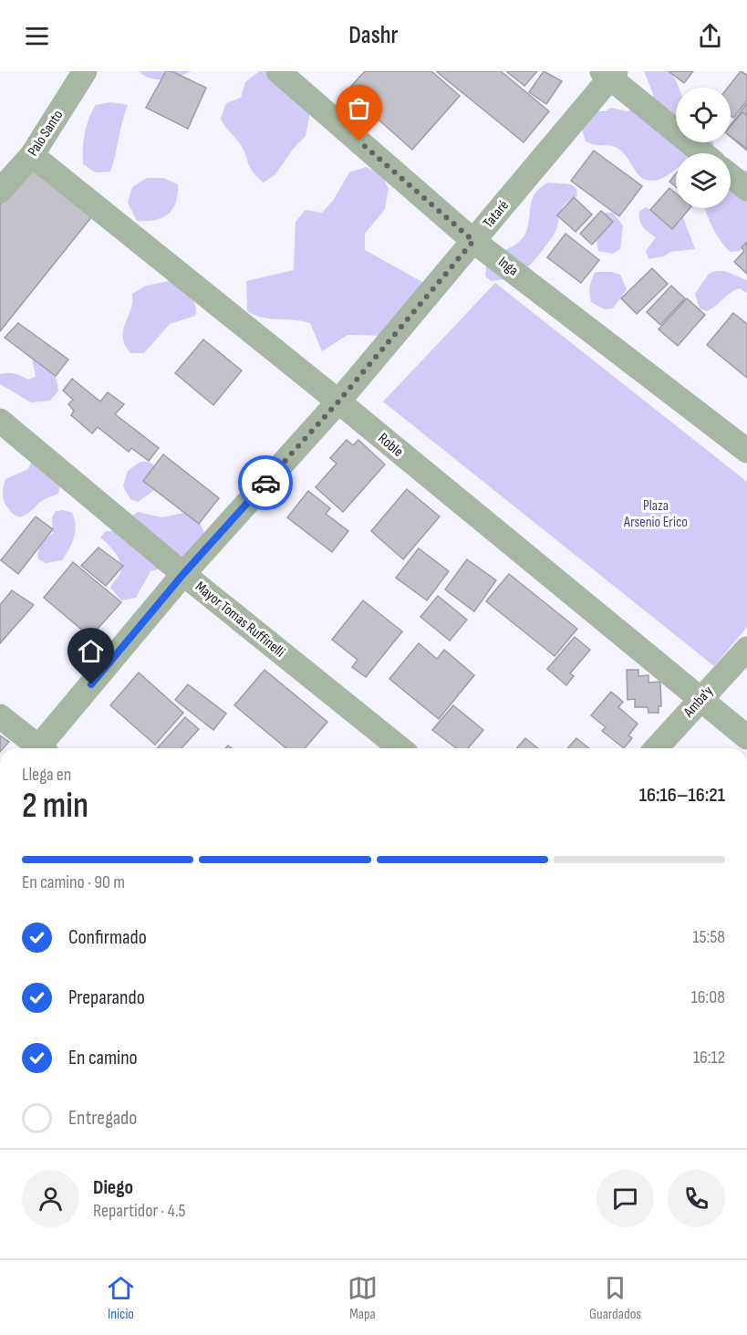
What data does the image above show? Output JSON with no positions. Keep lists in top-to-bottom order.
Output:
{
  "streets": {
    "street": [
      "Palo Santo",
      "Tataré",
      "Inga",
      "Roble",
      "Mayor Tomas Ruffinelli",
      "Amba'y"
    ]
  },
  "crossings": [
    ["Palo Santo", "Roble"],
    ["Tataré", "Inga"],
    ["Tataré", "Roble"],
    ["Tataré", "Mayor Tomas Ruffinelli"],
    ["Roble", "Amba'y"]
  ],
  "parks": ["Plaza Arsenio Erico"],
  "page": {
    "header": "Dashr",
    "heading": ["2 min", "Llega en", "16:16–16:21"],
    "panel": ["Diego", "Repartidor · 4.5"],
    "bar": "En camino · 90 m",
    "list": [
      ["Confirmado", "15:58"],
      ["Preparando", "16:08"],
      ["En camino", "16:12"],
      "Entregado"
    ],
    "tabs": ["Inicio", "Mapa", "Guardados"]
  }
}
